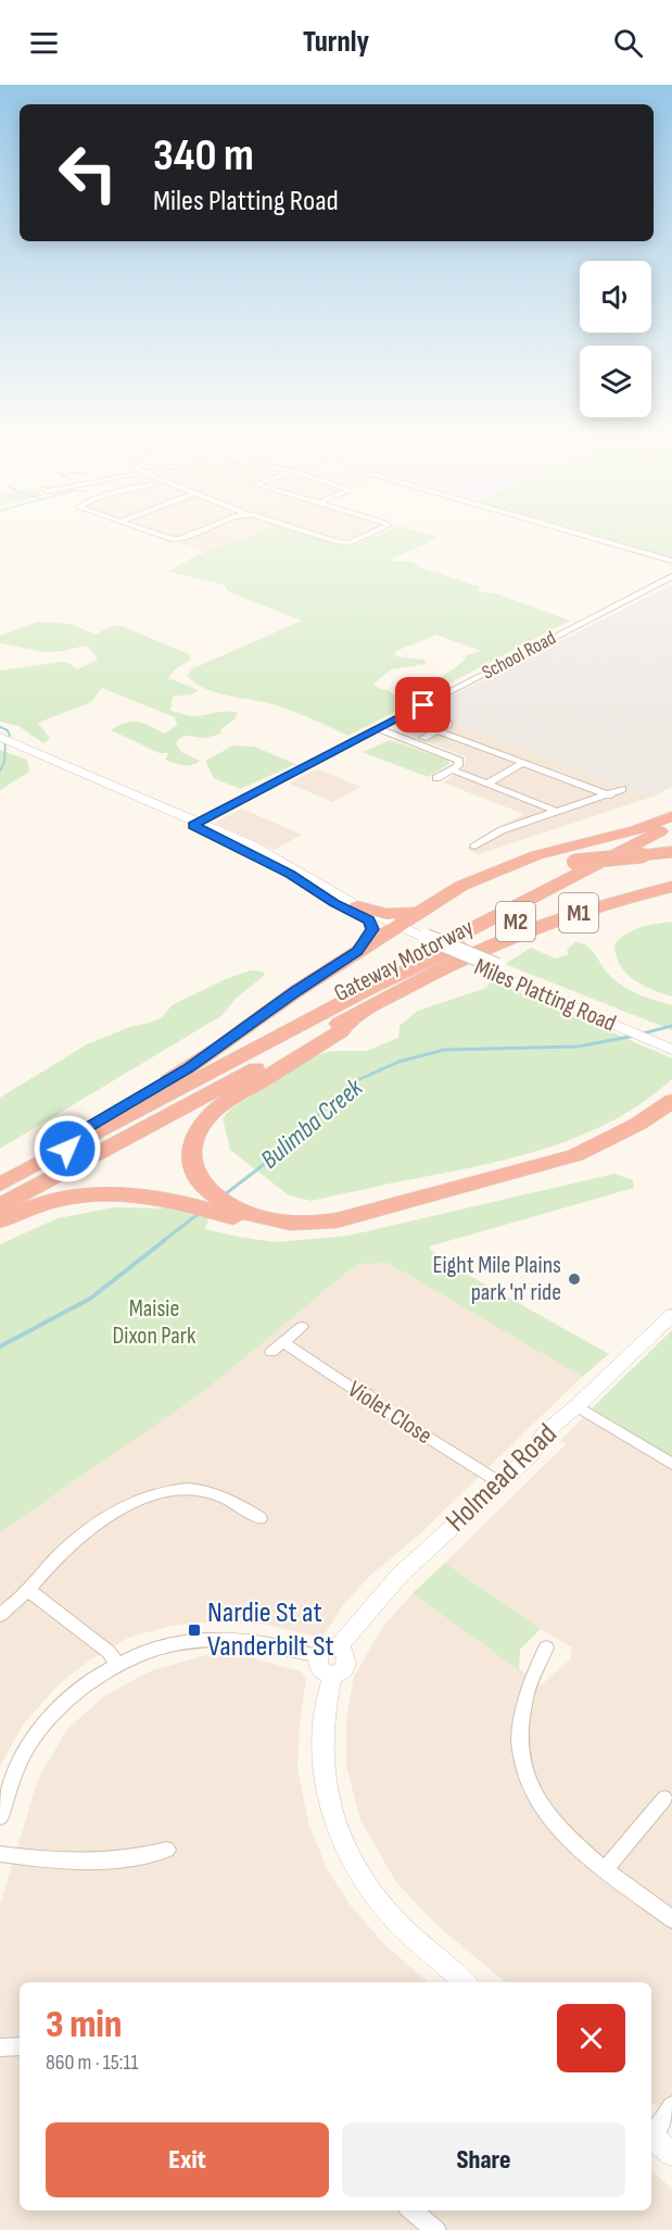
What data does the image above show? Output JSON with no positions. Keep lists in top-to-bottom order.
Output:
{
  "streets": {
    "highway": ["M1", "M2", "Gateway Motorway"],
    "main road": ["Miles Platting Road"],
    "street": ["School Road", "Violet Close", "Holmead Road"]
  },
  "crossings": [
    ["School Road", "Miles Platting Road"],
    ["M1", "Gateway Motorway"],
    ["Violet Close", "Holmead Road"]
  ],
  "water": ["Bulimba Creek"],
  "parks": ["Maisie Dixon Park"],
  "places": {
    "other": ["Eight Mile Plains park 'n' ride"],
    "transit": ["Nardie St at Vanderbilt St"]
  },
  "page": {
    "header": "Turnly",
    "turn": ["340 m", "Miles Platting Road"],
    "heading": ["3 min", "860 m · 15:11"],
    "buttons": ["Exit", "Share"]
  }
}
